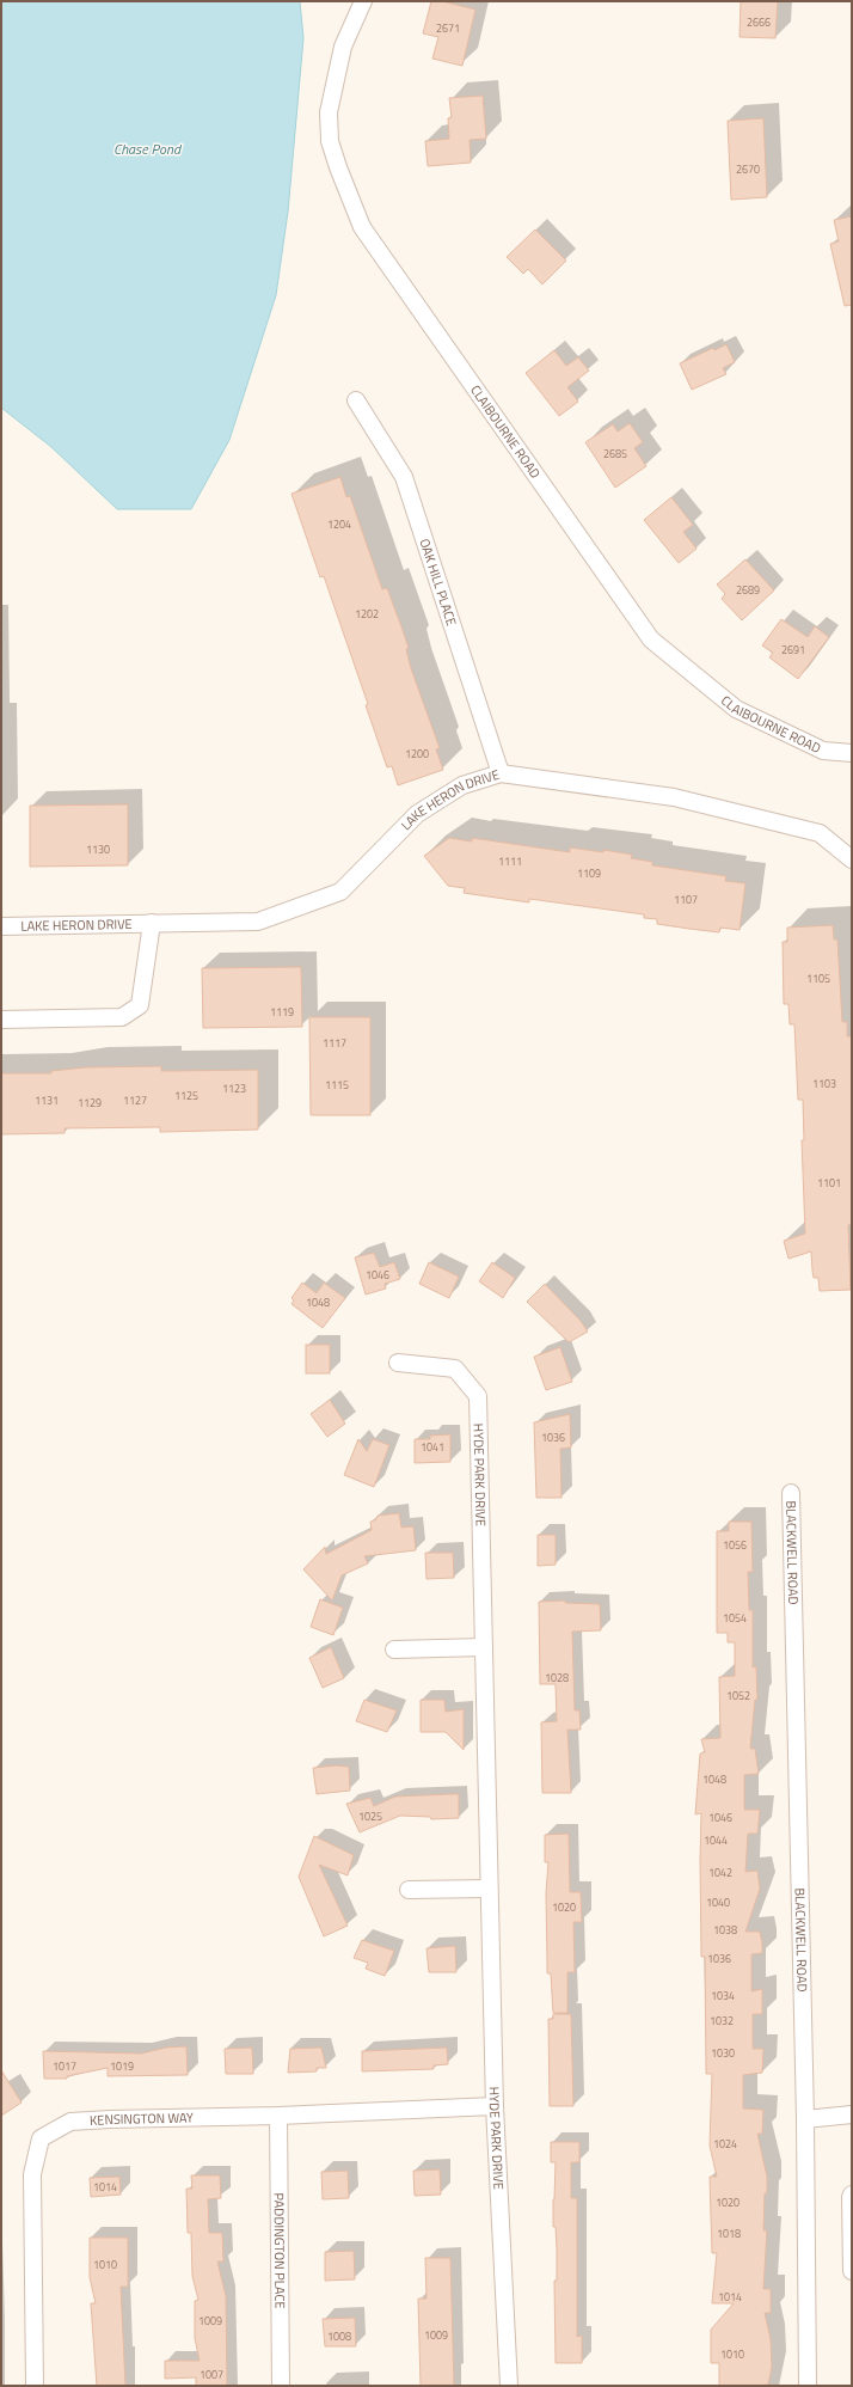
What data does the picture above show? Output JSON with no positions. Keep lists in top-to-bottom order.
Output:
{
  "streets": {
    "street": [
      "CLAIBOURNE ROAD",
      "OAK HILL PLACE",
      "LAKE HERON DRIVE",
      "HYDE PARK DRIVE",
      "BLACKWELL ROAD",
      "KENSINGTON WAY",
      "PADDINGTON PLACE"
    ]
  },
  "crossings": [
    ["OAK HILL PLACE", "LAKE HERON DRIVE"],
    ["HYDE PARK DRIVE", "KENSINGTON WAY"],
    ["KENSINGTON WAY", "PADDINGTON PLACE"]
  ],
  "water": ["Chase Pond"],
  "house_numbers": [
    "2666",
    "2671",
    "2670",
    "2685",
    "1204",
    "2689",
    "1202",
    "2691",
    "1200",
    "1130",
    "1111",
    "1109",
    "1107",
    "1105",
    "1119",
    "1117",
    "1103",
    "1115",
    "1123",
    "1125",
    "1131",
    "1127",
    "1129",
    "1101",
    "1046",
    "1048",
    "1036",
    "1041",
    "1056",
    "1054",
    "1028",
    "1052",
    "1048",
    "1025",
    "1046",
    "1044",
    "1042",
    "1040",
    "1020",
    "1038",
    "1036",
    "1034",
    "1032",
    "1030",
    "1017",
    "1019",
    "1024",
    "1014",
    "1020",
    "1018",
    "1010",
    "1014",
    "1009",
    "1009",
    "1008",
    "1010",
    "1007"
  ]
}
